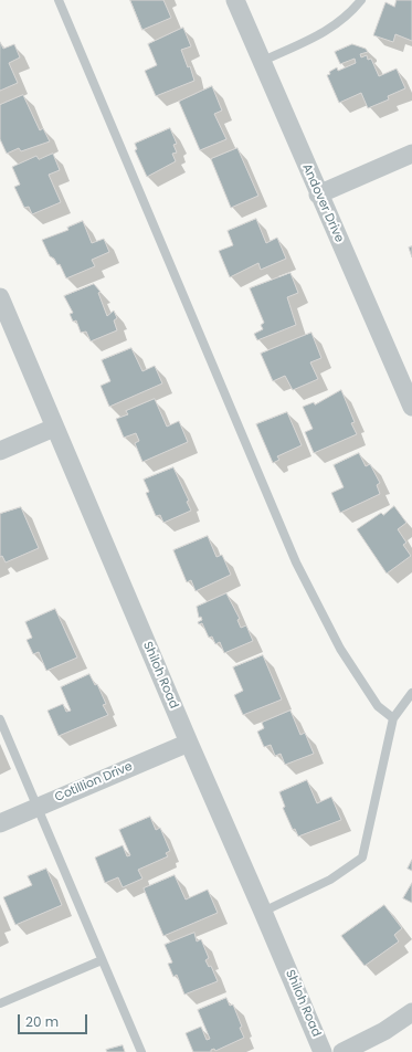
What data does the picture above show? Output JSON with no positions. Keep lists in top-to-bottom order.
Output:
{
  "streets": {
    "street": ["Andover Drive", "Shiloh Road", "Cotillion Drive"]
  },
  "crossings": [
    ["Shiloh Road", "Cotillion Drive"]
  ],
  "scale_bar": "20 m"
}
